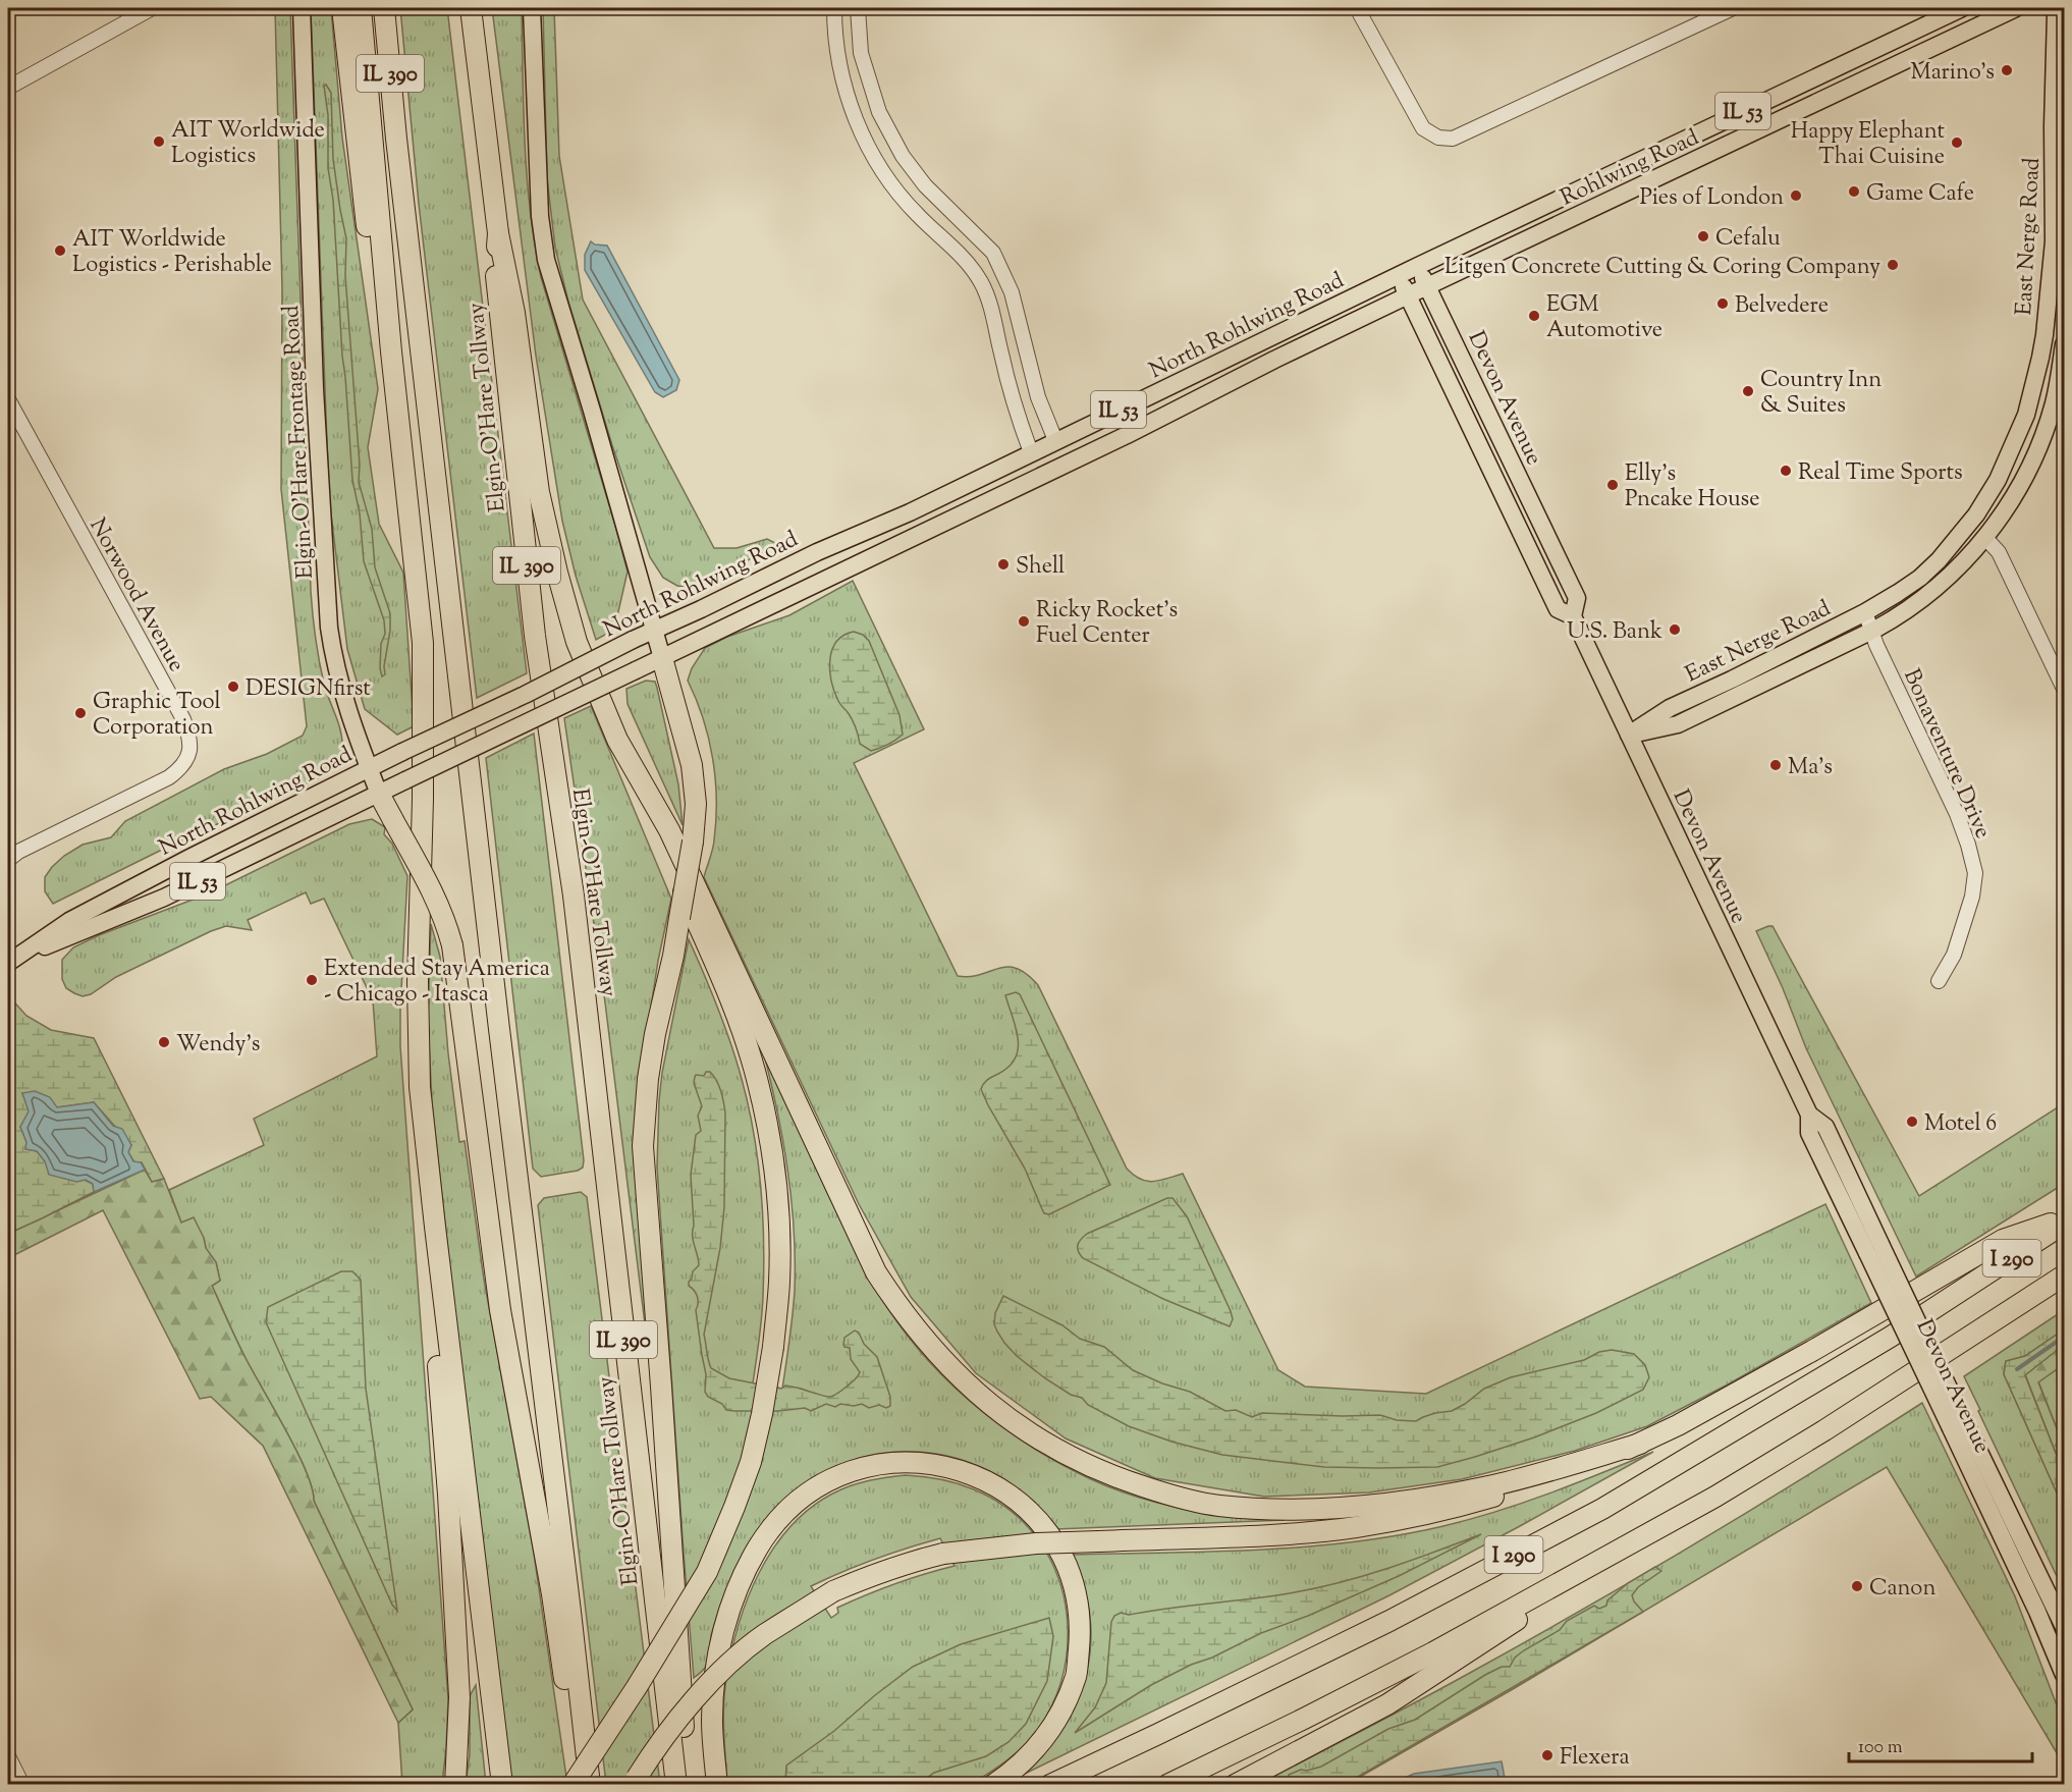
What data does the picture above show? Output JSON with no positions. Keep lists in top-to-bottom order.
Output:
{
  "streets": {
    "highway": ["IL 390", "Elgin-O'Hare Tollway", "I 290"],
    "main road": [
      "IL 53",
      "Rohlwing Road",
      "East Nerge Road",
      "North Rohlwing Road",
      "Devon Avenue",
      "Elgin-O'Hare Frontage Road"
    ],
    "street": ["Norwood Avenue", "Bonaventure Drive"]
  },
  "crossings": [
    ["Rohlwing Road", "North Rohlwing Road"],
    ["Rohlwing Road", "Devon Avenue"],
    ["East Nerge Road", "Devon Avenue"],
    ["East Nerge Road", "Bonaventure Drive"],
    ["North Rohlwing Road", "Devon Avenue"],
    ["North Rohlwing Road", "Elgin-O'Hare Frontage Road"]
  ],
  "places": [
    "Marino's",
    "AIT Worldwide Logistics",
    "Happy Elephant Thai Cuisine",
    "Game Cafe",
    "Pies of London",
    "Cefalu",
    "AIT Worldwide Logistics - Perishable",
    "Litgen Concrete Cutting & Coring Company",
    "Belvedere",
    "EGM Automotive",
    "Country Inn & Suites",
    "Real Time Sports",
    "Elly's Pncake House",
    "Shell",
    "Ricky Rocket's Fuel Center",
    "U.S. Bank",
    "DESIGNfirst",
    "Graphic Tool Corporation",
    "Ma's",
    "Extended Stay America - Chicago - Itasca",
    "Wendy's",
    "Motel 6",
    "Canon",
    "Flexera"
  ],
  "scale_bar": "100 m"
}
